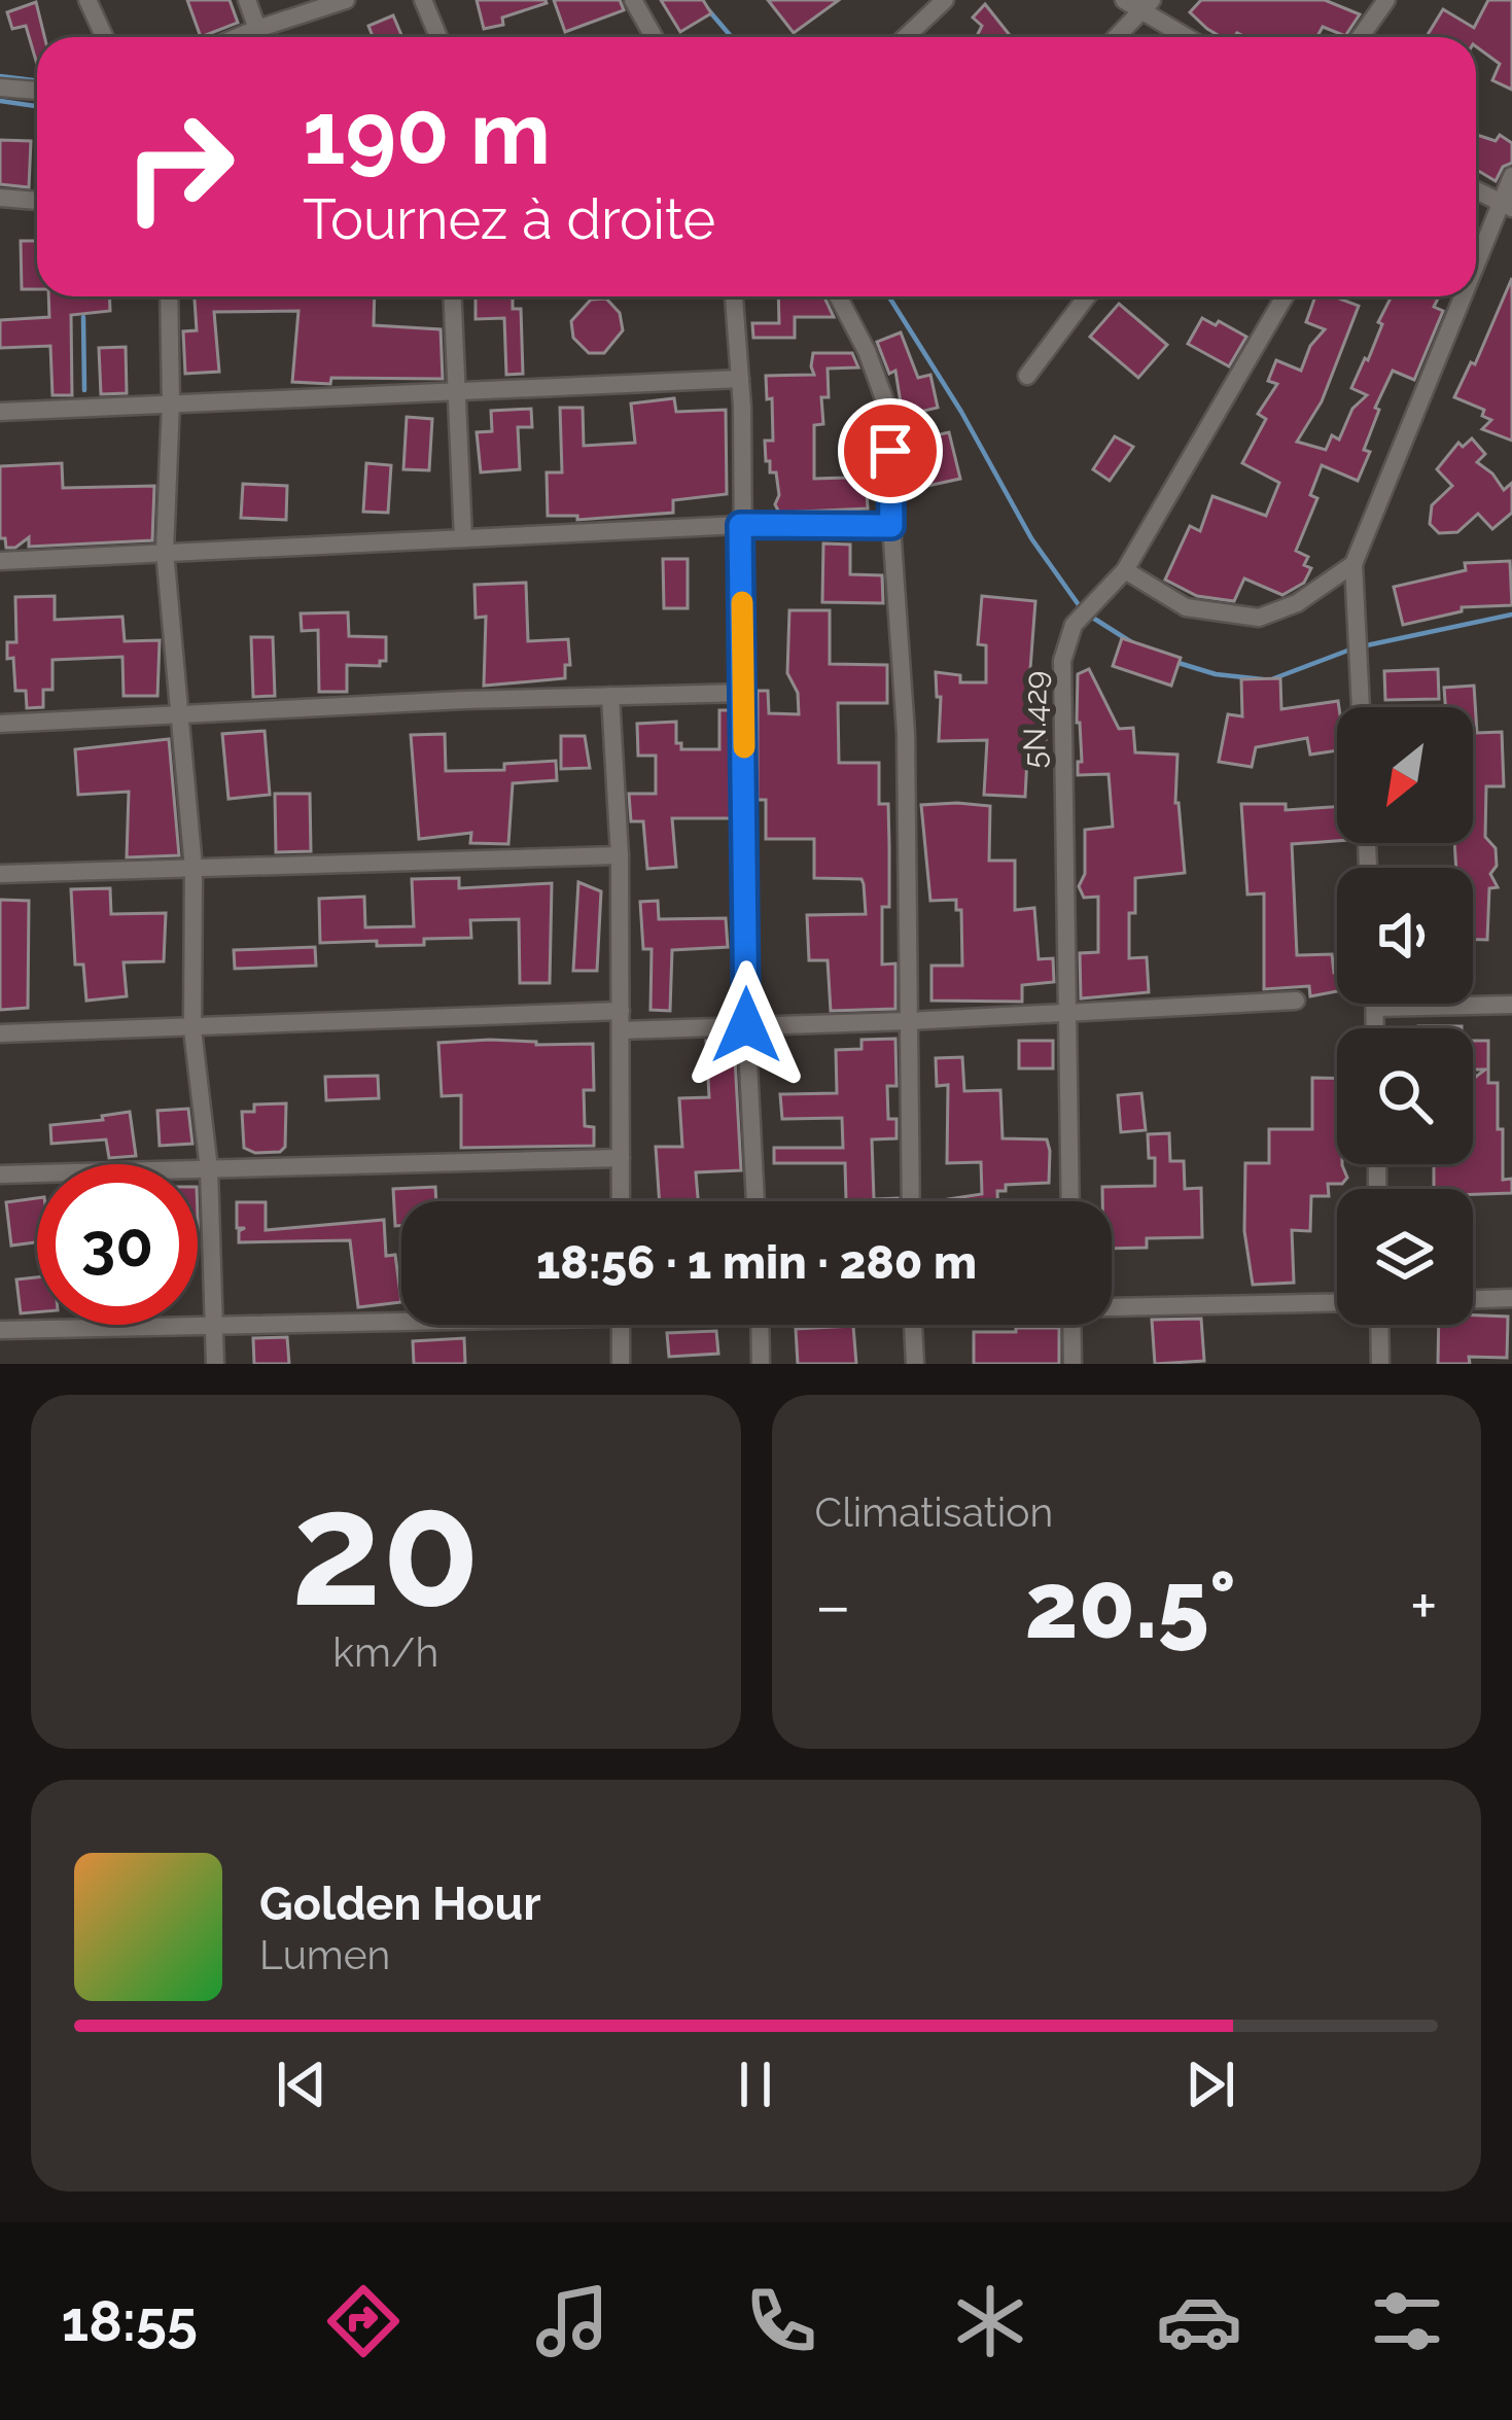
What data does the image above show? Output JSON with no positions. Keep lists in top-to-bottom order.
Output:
{
  "streets": {
    "street": ["5N.429"]
  },
  "north": "bottom left",
  "page": {
    "turn": ["190 m", "Tournez à droite"],
    "limit": "30",
    "trip": "18:56 · 1 min · 280 m",
    "tile": [
      ["20", "km/h"],
      "Climatisation"
    ],
    "heat": ["−", "20.5°", "+"],
    "song": ["Golden Hour", "Lumen"],
    "tabs": "18:55"
  }
}
